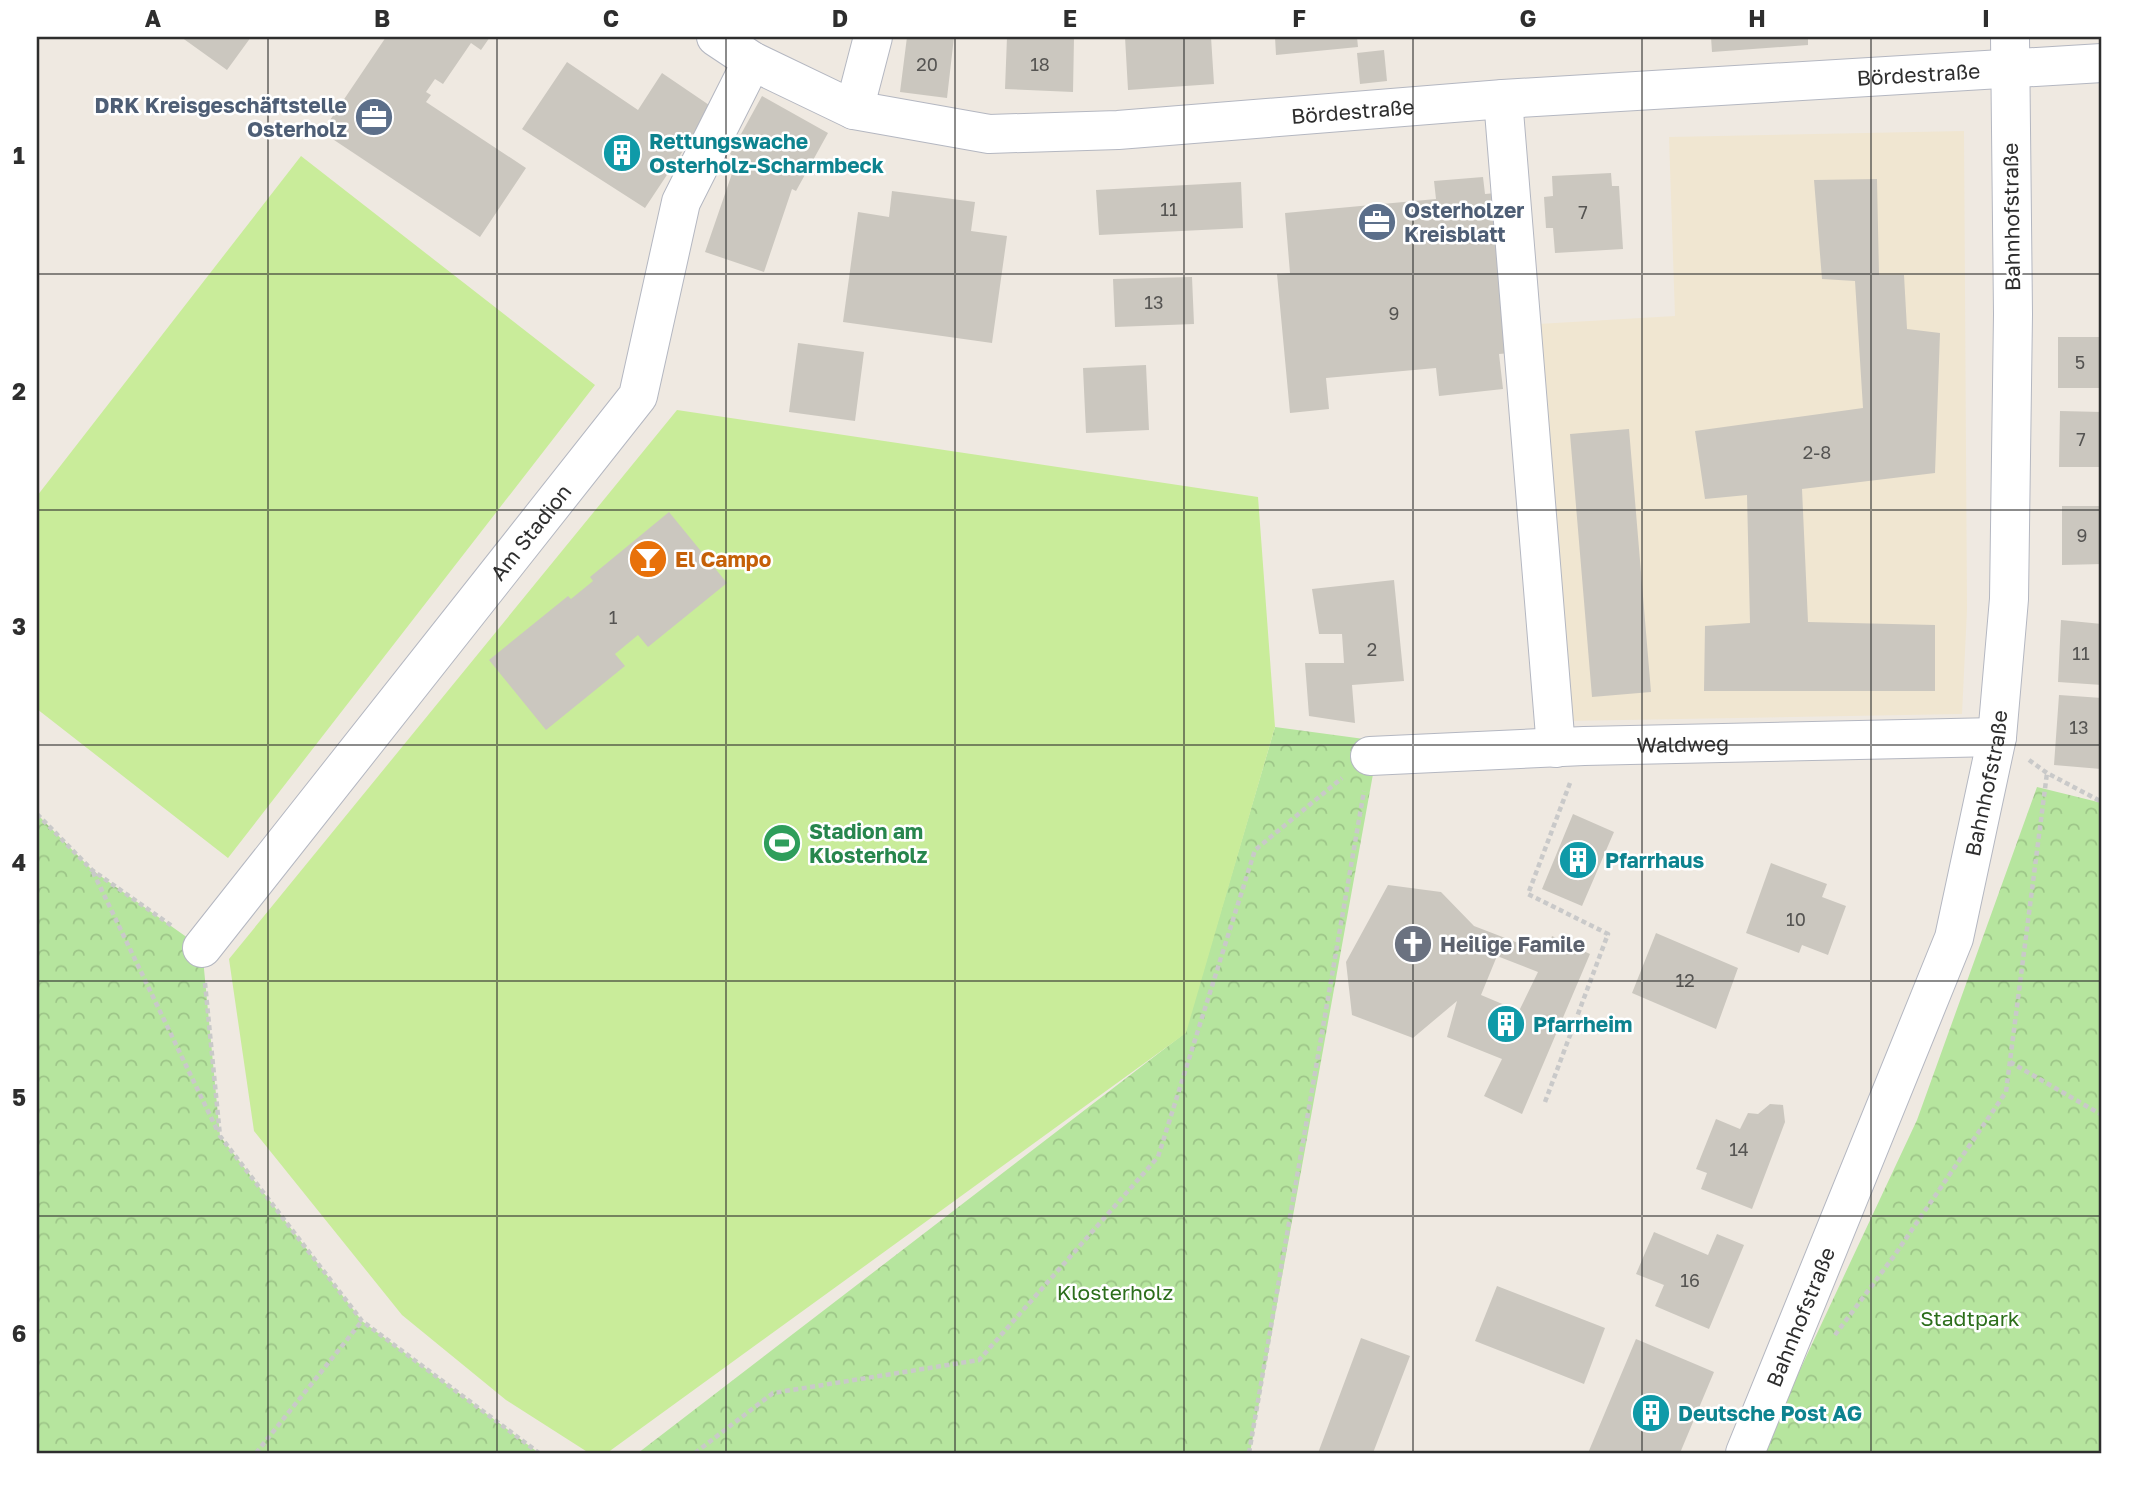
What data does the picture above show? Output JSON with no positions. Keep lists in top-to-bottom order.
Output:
{
  "streets": {
    "street": [
      "Bördestraße",
      "Bahnhofstraße",
      "Am Stadion",
      "Waldweg"
    ]
  },
  "crossings": [
    ["Bördestraße", "Bahnhofstraße"],
    ["Bördestraße", "Am Stadion"],
    ["Bahnhofstraße", "Waldweg"]
  ],
  "parks": ["Klosterholz", "Stadtpark"],
  "places": {
    "office": ["DRK Kreisgeschäftstelle Osterholz", "Osterholzer Kreisblatt"],
    "building": [
      "Rettungswache Osterholz-Scharmbeck",
      "Pfarrhaus",
      "Pfarrheim",
      "Deutsche Post AG"
    ],
    "bar": ["El Campo"],
    "sports": ["Stadion am Klosterholz"],
    "church": ["Heilige Famile"]
  },
  "house_numbers": [
    "20",
    "18",
    "11",
    "7",
    "13",
    "9",
    "5",
    "7",
    "2-8",
    "9",
    "1",
    "2",
    "11",
    "13",
    "10",
    "12",
    "14",
    "16"
  ],
  "grid": {
    "columns": [
      "A",
      "B",
      "C",
      "D",
      "E",
      "F",
      "G",
      "H",
      "I"
    ],
    "rows": [
      "1",
      "2",
      "3",
      "4",
      "5",
      "6"
    ]
  }
}
